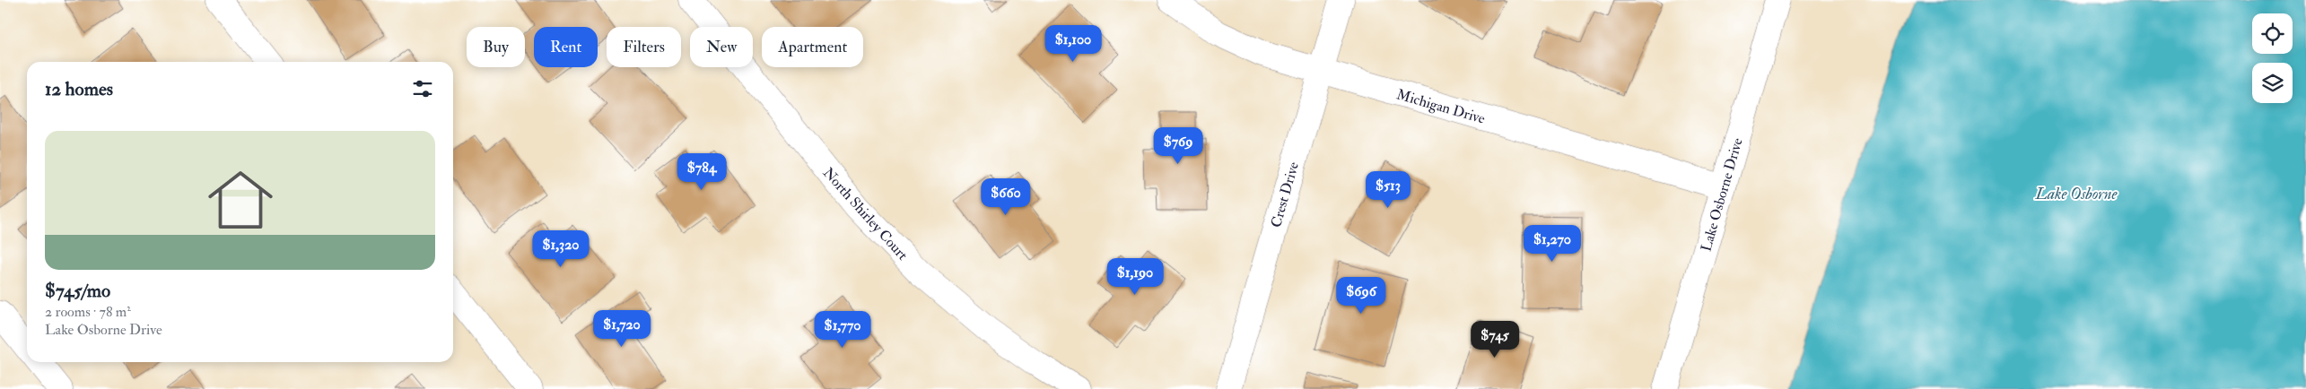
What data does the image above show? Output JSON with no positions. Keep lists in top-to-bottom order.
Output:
{
  "streets": {
    "street": [
      "Michigan Drive",
      "Crest Drive",
      "Lake Osborne Drive",
      "North Shirley Court"
    ]
  },
  "crossings": [
    ["Michigan Drive", "Crest Drive"],
    ["Michigan Drive", "Lake Osborne Drive"]
  ],
  "water": ["Lake Osborne"],
  "page": {
    "price": [
      "$1,100",
      "$769",
      "$784",
      "$513",
      "$660",
      "$1,270",
      "$1,320",
      "$1,190",
      "$696",
      "$1,720",
      "$1,770",
      "$745"
    ],
    "chip": [
      "Buy",
      "Rent",
      "Filters",
      "New",
      "Apartment"
    ],
    "heading": "12 homes",
    "list": [
      {
        "name": "$745/mo",
        "note": "2 rooms · 78 m² · Lake Osborne Drive"
      }
    ]
  }
}
